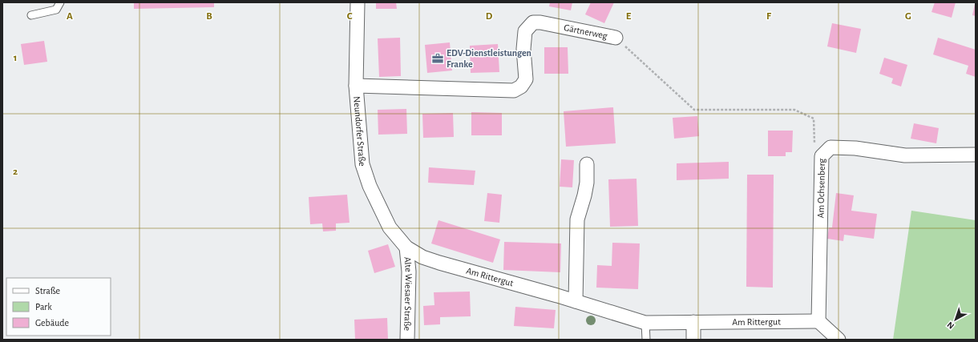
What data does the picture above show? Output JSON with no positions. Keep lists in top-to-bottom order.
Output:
{
  "streets": {
    "street": [
      "Gärtnerweg",
      "Neundorfer Straße",
      "Am Ochsenberg",
      "Am Rittergut",
      "Alte Wiesaer Straße"
    ]
  },
  "crossings": [
    ["Gärtnerweg", "Neundorfer Straße"],
    ["Gärtnerweg", "Am Ochsenberg"],
    ["Neundorfer Straße", "Am Rittergut"],
    ["Neundorfer Straße", "Alte Wiesaer Straße"],
    ["Am Ochsenberg", "Am Rittergut"],
    ["Am Rittergut", "Alte Wiesaer Straße"]
  ],
  "places": {
    "office": ["EDV-Dienstleistungen Franke"]
  },
  "legend": ["Straße", "Park", "Gebäude"],
  "north": "bottom left",
  "grid": {
    "columns": [
      "A",
      "B",
      "C",
      "D",
      "E",
      "F",
      "G"
    ],
    "rows": ["1", "2"]
  }
}
